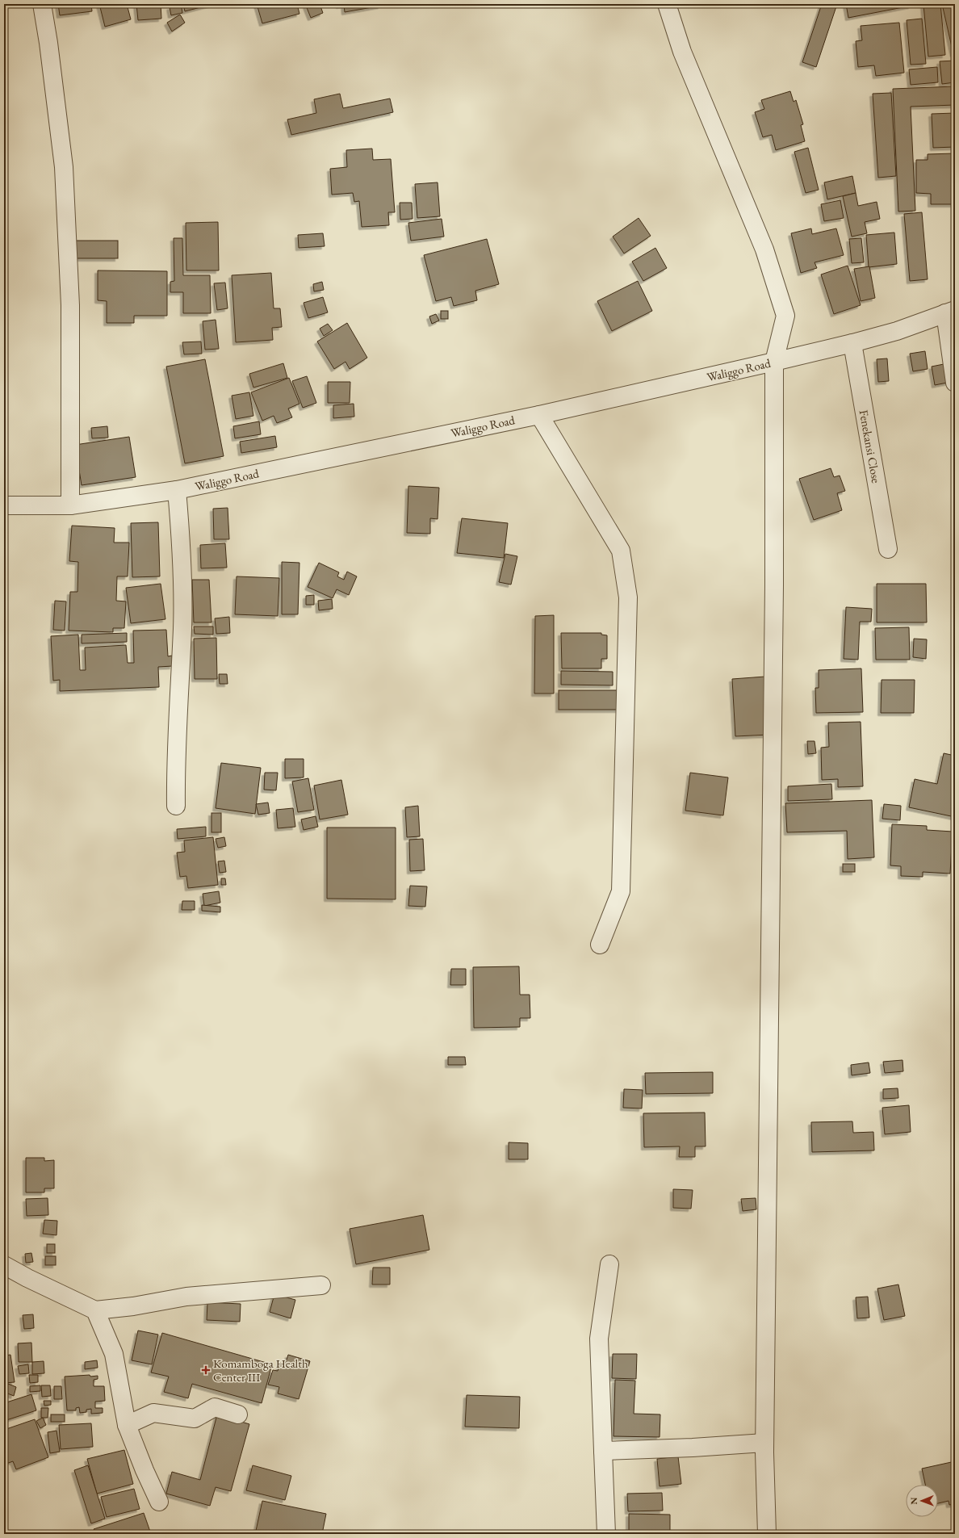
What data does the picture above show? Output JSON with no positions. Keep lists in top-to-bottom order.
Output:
{
  "streets": {
    "street": ["Waliggo Road", "Fenekansi Close"]
  },
  "crossings": [
    ["Waliggo Road", "Fenekansi Close"]
  ],
  "places": {
    "health": ["Komamboga Health Center III"]
  },
  "north": "left"
}
